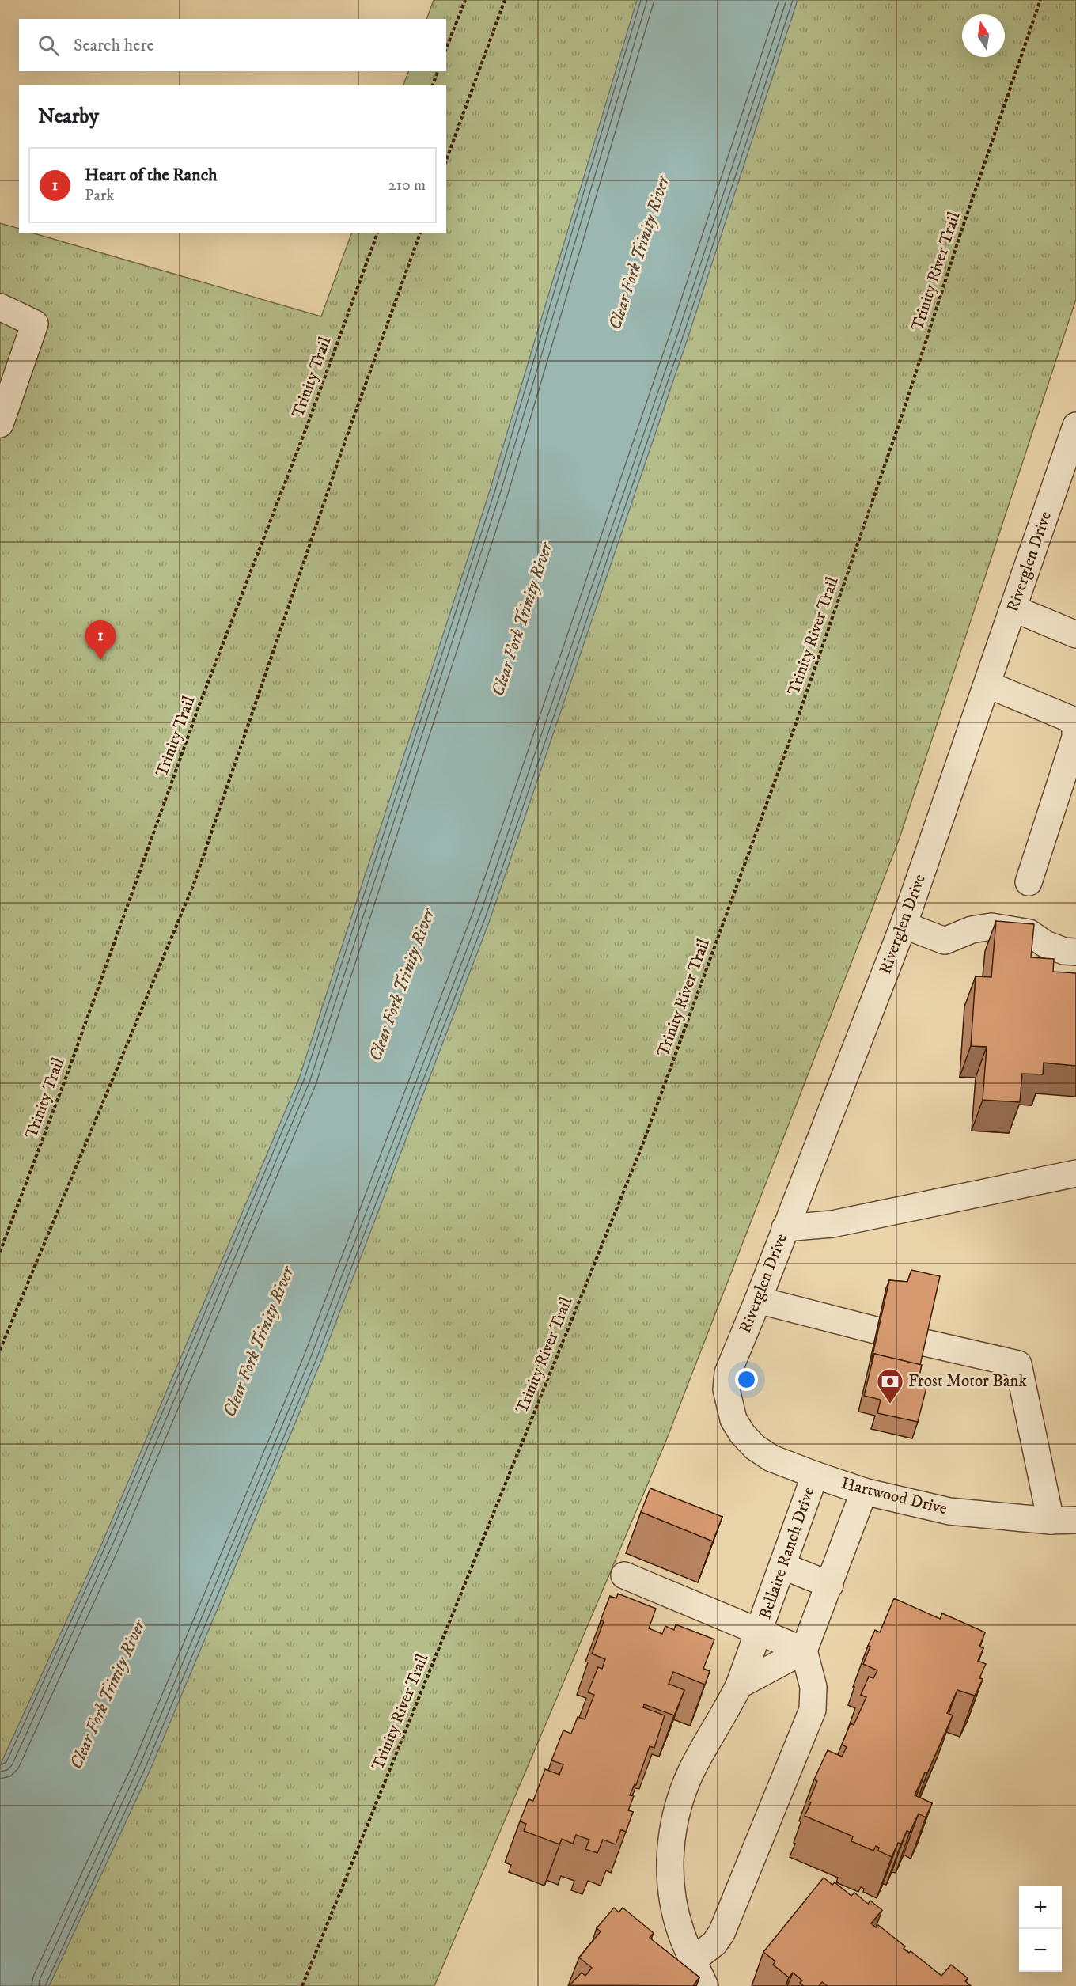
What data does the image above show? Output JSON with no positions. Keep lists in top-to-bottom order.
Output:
{
  "streets": {
    "street": ["Riverglen Drive", "Hartwood Drive", "Bellaire Ranch Drive"],
    "path": ["Trinity River Trail", "Trinity Trail"]
  },
  "crossings": [
    ["Riverglen Drive", "Hartwood Drive"],
    ["Hartwood Drive", "Bellaire Ranch Drive"]
  ],
  "water": ["Clear Fork Trinity River"],
  "places": {
    "bank": ["Frost Motor Bank"]
  },
  "north": "top",
  "page": {
    "search": "Search here",
    "heading": "Nearby",
    "list": [
      {
        "mark": "1",
        "name": "Heart of the Ranch",
        "note": "Park",
        "value": "210 m"
      }
    ],
    "pins": "1",
    "map_buttons": ["+", "−"]
  }
}
